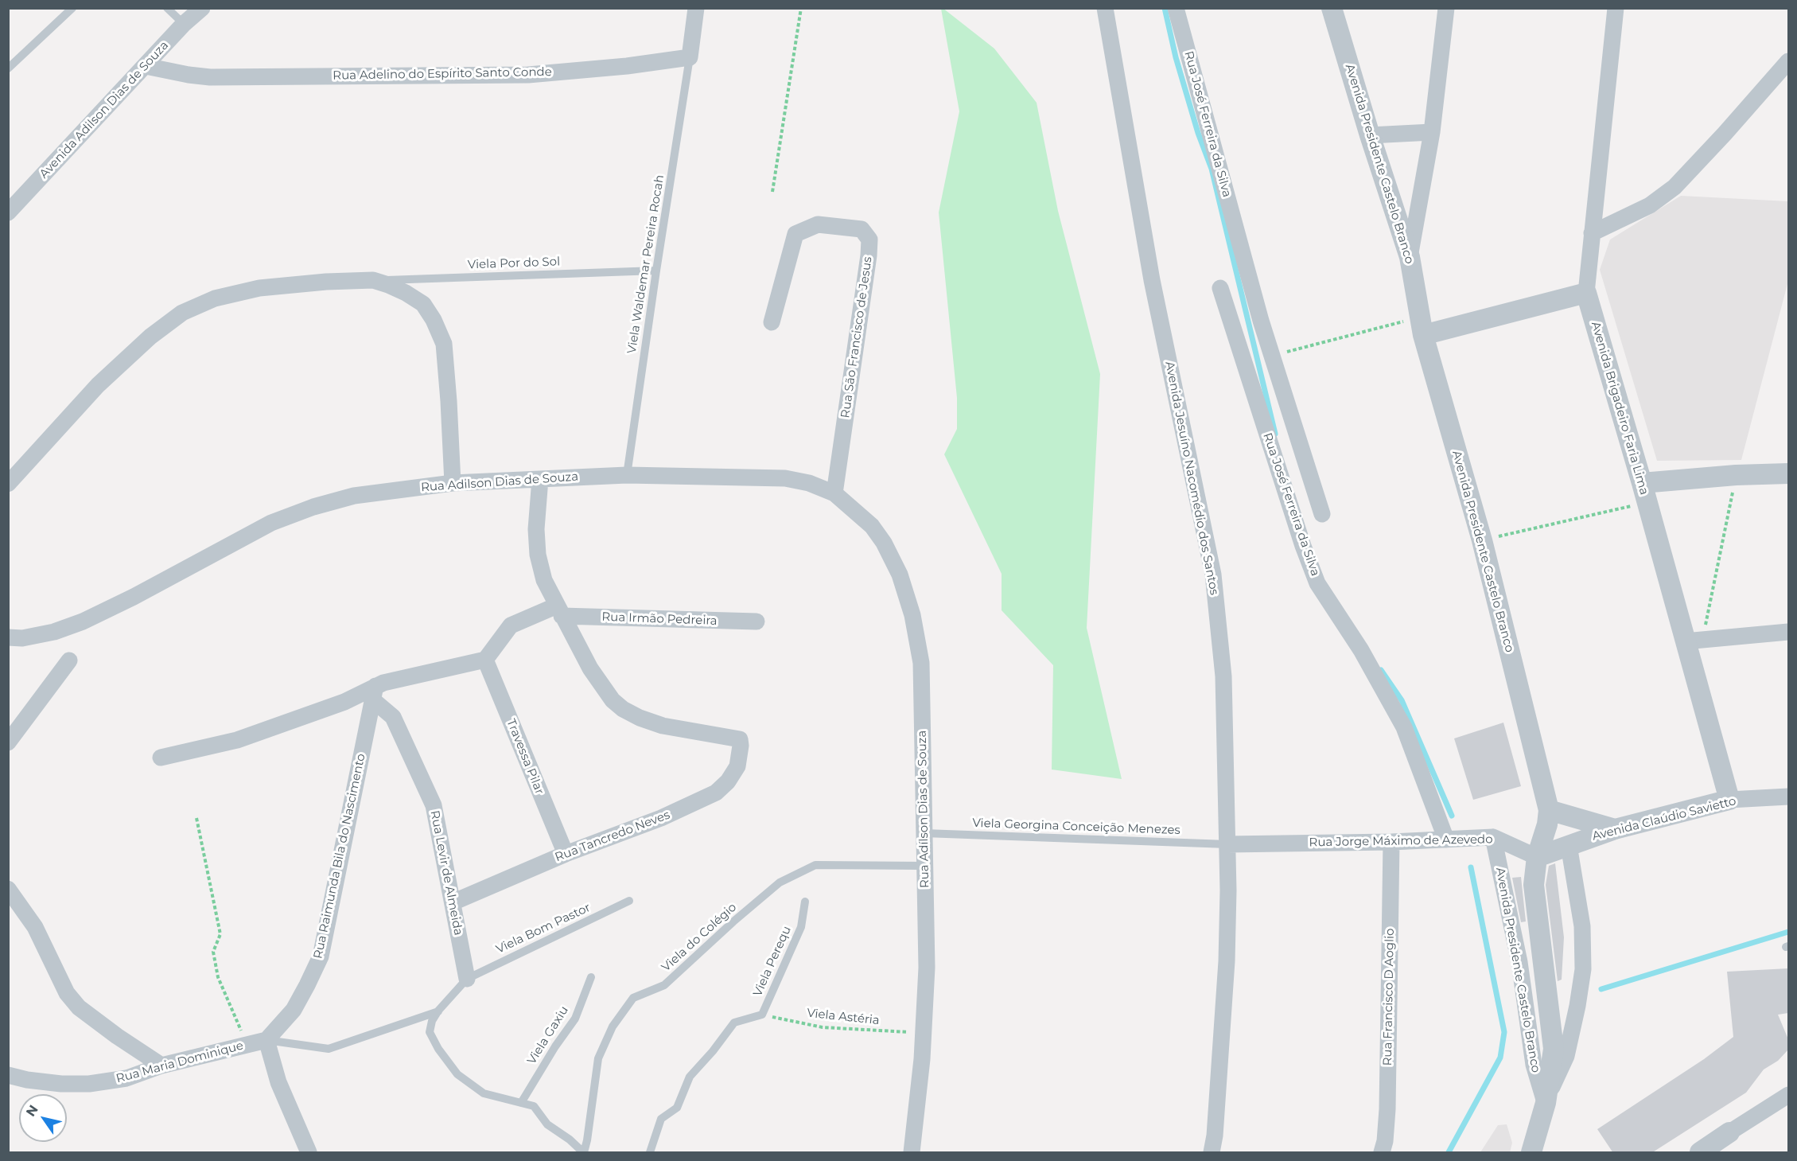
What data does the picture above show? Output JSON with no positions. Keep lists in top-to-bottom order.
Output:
{
  "streets": {
    "street": [
      "Rua Adelino do Espírito Santo Conde",
      "Avenida Adilson Dias de Souza",
      "Rua José Ferreira da Silva",
      "Avenida Presidente Castelo Branco",
      "Rua São Francisco de Jesus",
      "Avenida Brigadeiro Faria Lima",
      "Avenida Jesuíno Nacomédio dos Santos",
      "Rua Adilson Dias de Souza",
      "Rua Irmão Pedreira",
      "Travessa Pilar",
      "Rua Adílson Dias de Souza",
      "Avenida Claúdio Savietto",
      "Rua Tancredo Neves",
      "Rua Jorge Máximo de Azevedo",
      "Rua Raimunda Bila do Nascimento",
      "Rua Levir de Almeida",
      "Rua Francisco D Aoglio",
      "Rua Maria Dominique"
    ],
    "lane": [
      "Viela Por do Sol",
      "Viela Waldemar Pereira Rocah",
      "Viela Georgina Conceição Menezes",
      "Viela Bom Pastor",
      "Viela do Colégio",
      "Viela Perequ",
      "Viela Gaxiu"
    ],
    "path": ["Viela Astéria"]
  },
  "crossings": [
    ["Rua Adelino do Espírito Santo Conde", "Avenida Adilson Dias de Souza"],
    ["Rua Adelino do Espírito Santo Conde", "Viela Waldemar Pereira Rocah"],
    ["Rua José Ferreira da Silva", "Rua Jorge Máximo de Azevedo"],
    ["Avenida Presidente Castelo Branco", "Avenida Claúdio Savietto"],
    ["Avenida Presidente Castelo Branco", "Rua Jorge Máximo de Azevedo"],
    ["Viela Por do Sol", "Viela Waldemar Pereira Rocah"],
    ["Viela Waldemar Pereira Rocah", "Rua Adilson Dias de Souza"],
    ["Rua São Francisco de Jesus", "Rua Adilson Dias de Souza"],
    ["Rua São Francisco de Jesus", "Rua Adílson Dias de Souza"],
    ["Avenida Brigadeiro Faria Lima", "Avenida Claúdio Savietto"],
    ["Avenida Jesuíno Nacomédio dos Santos", "Viela Georgina Conceição Menezes"],
    ["Avenida Jesuíno Nacomédio dos Santos", "Rua Jorge Máximo de Azevedo"],
    ["Rua Adilson Dias de Souza", "Rua Adílson Dias de Souza"],
    ["Rua Irmão Pedreira", "Rua Tancredo Neves"],
    ["Travessa Pilar", "Rua Tancredo Neves"],
    ["Rua Adílson Dias de Souza", "Viela Georgina Conceição Menezes"],
    ["Rua Adílson Dias de Souza", "Viela do Colégio"],
    ["Rua Adílson Dias de Souza", "Viela Astéria"],
    ["Viela Georgina Conceição Menezes", "Rua Jorge Máximo de Azevedo"],
    ["Rua Tancredo Neves", "Rua Levir de Almeida"],
    ["Rua Jorge Máximo de Azevedo", "Rua Francisco D Aoglio"],
    ["Rua Raimunda Bila do Nascimento", "Rua Levir de Almeida"],
    ["Rua Raimunda Bila do Nascimento", "Rua Maria Dominique"],
    ["Rua Levir de Almeida", "Viela Bom Pastor"],
    ["Viela Perequ", "Viela Astéria"]
  ],
  "north": "top left"
}
